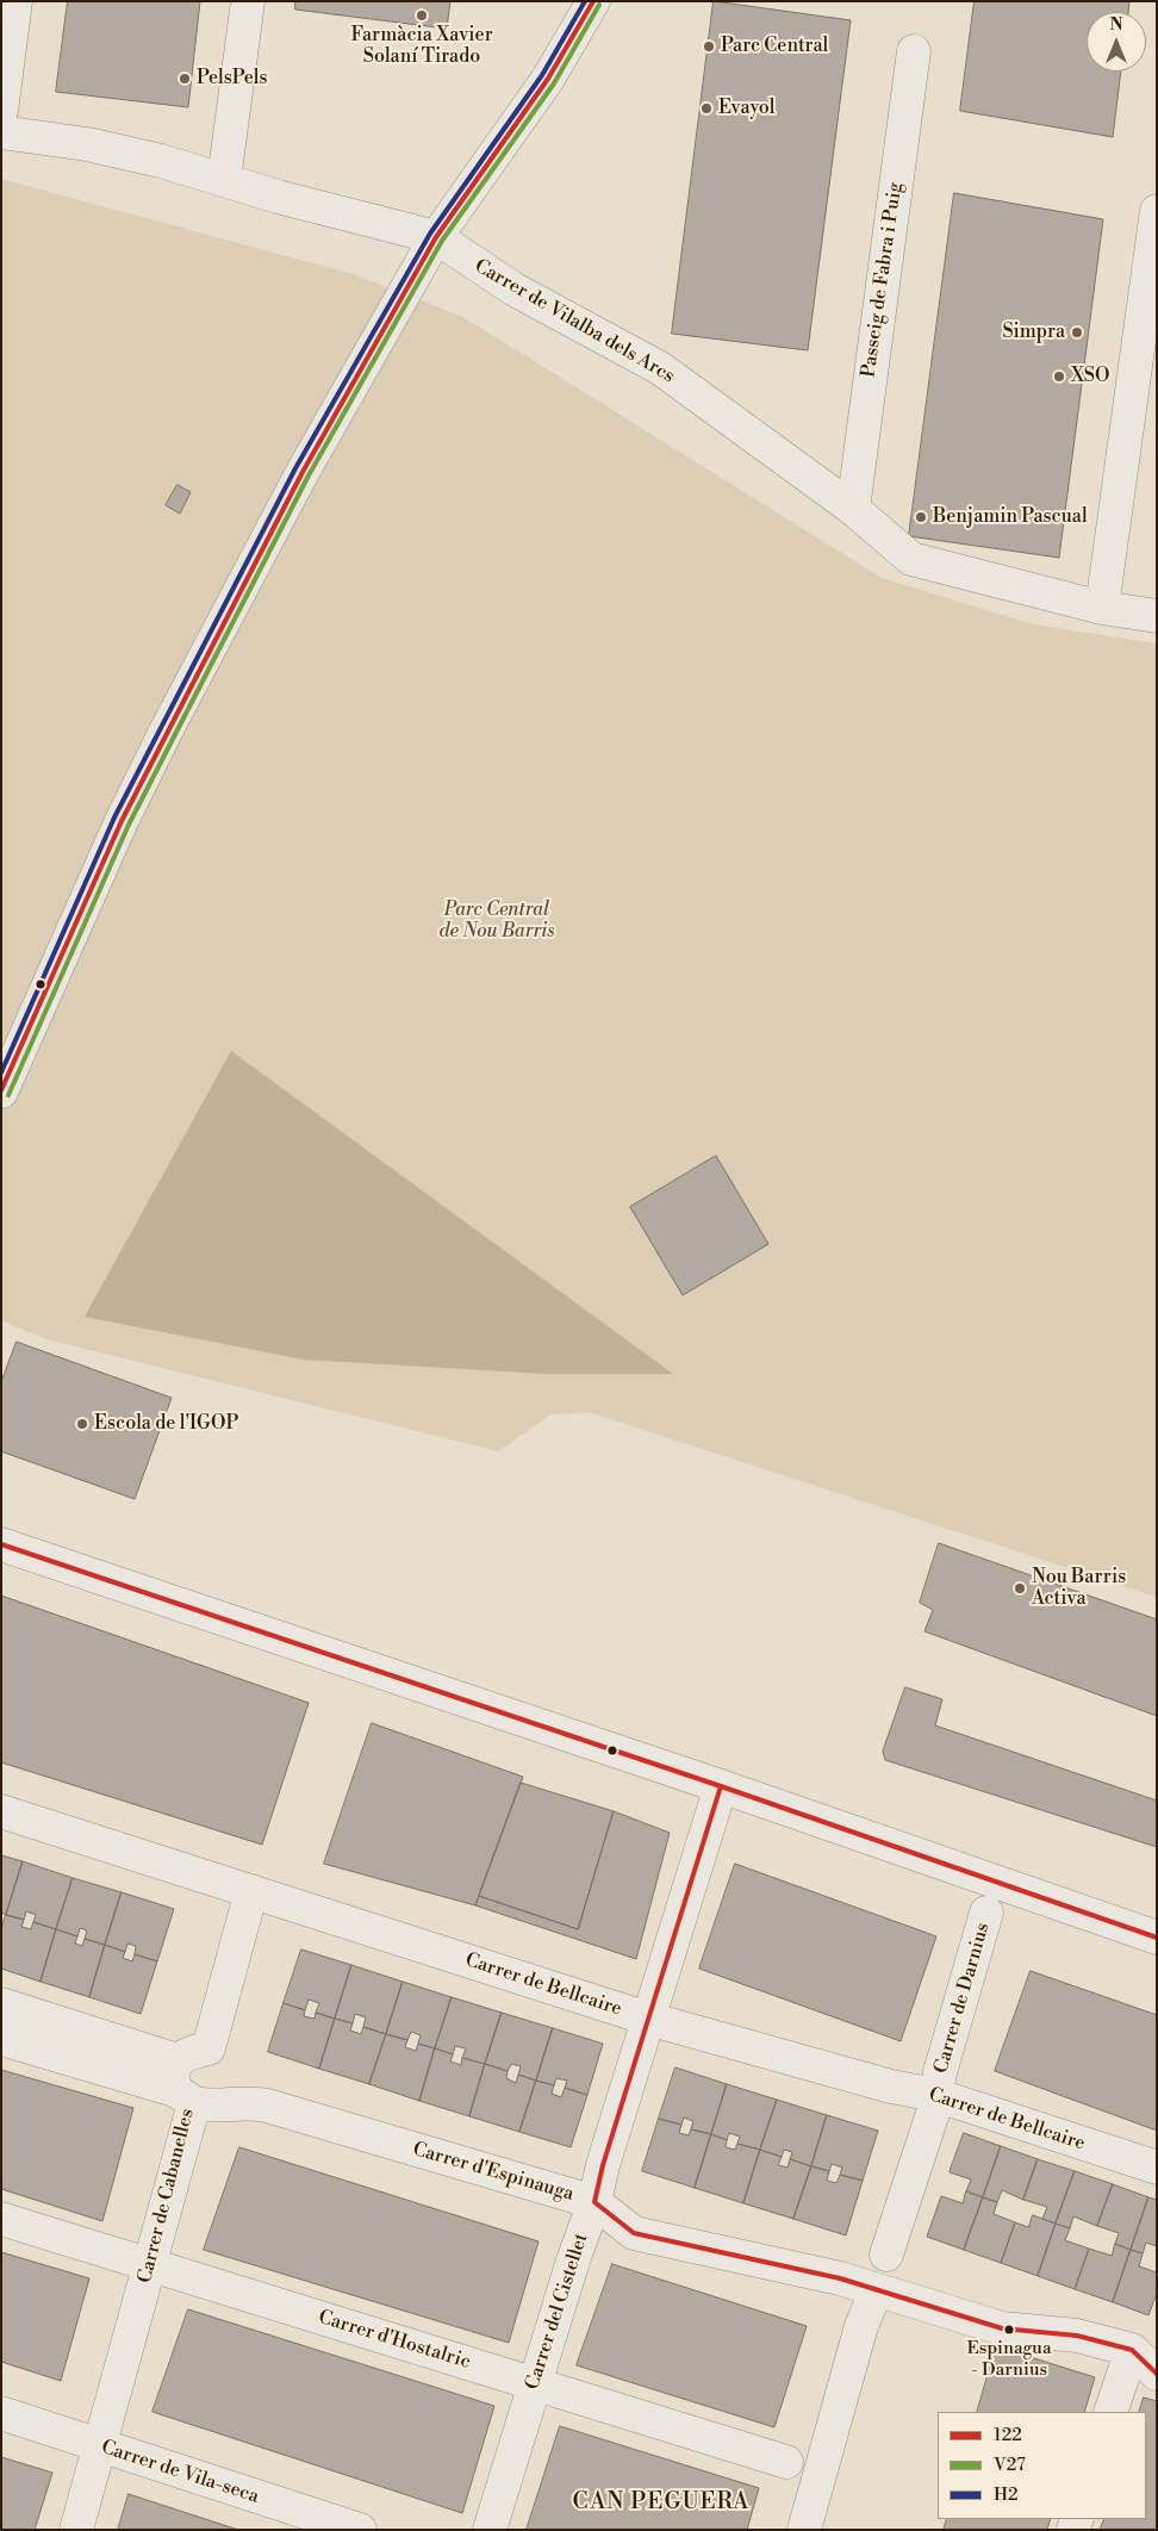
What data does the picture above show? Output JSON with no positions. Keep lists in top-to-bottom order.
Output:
{
  "streets": {
    "street": [
      "Passeig de Fabra i Puig",
      "Carrer de Vilalba dels Arcs",
      "Carrer de Bellcaire",
      "Carrer de Darnius",
      "Carrer d'Espinauga",
      "Carrer de Cabanelles",
      "Carrer del Cistellet",
      "Carrer d'Hostalric",
      "Carrer de Vila-seca"
    ]
  },
  "crossings": [
    ["Passeig de Fabra i Puig", "Carrer de Vilalba dels Arcs"],
    ["Carrer de Bellcaire", "Carrer de Darnius"],
    ["Carrer de Bellcaire", "Carrer del Cistellet"],
    ["Carrer d'Espinauga", "Carrer de Cabanelles"],
    ["Carrer d'Espinauga", "Carrer del Cistellet"],
    ["Carrer de Cabanelles", "Carrer d'Hostalric"],
    ["Carrer de Cabanelles", "Carrer de Vila-seca"],
    ["Carrer del Cistellet", "Carrer d'Hostalric"]
  ],
  "districts": ["CAN PEGUERA"],
  "parks": ["Parc Central de Nou Barris"],
  "places": [
    "Farmàcia Xavier Solaní Tirado",
    "Parc Central",
    "PelsPels",
    "Evayol",
    "Simpra",
    "XSO",
    "Benjamin Pascual",
    "Escola de l'IGOP",
    "Nou Barris Activa",
    "Espinagua - Darnius"
  ],
  "lines": ["transit line 122", "transit line H2", "transit line V27"],
  "legend": ["122", "V27", "H2"],
  "north": "top"
}
